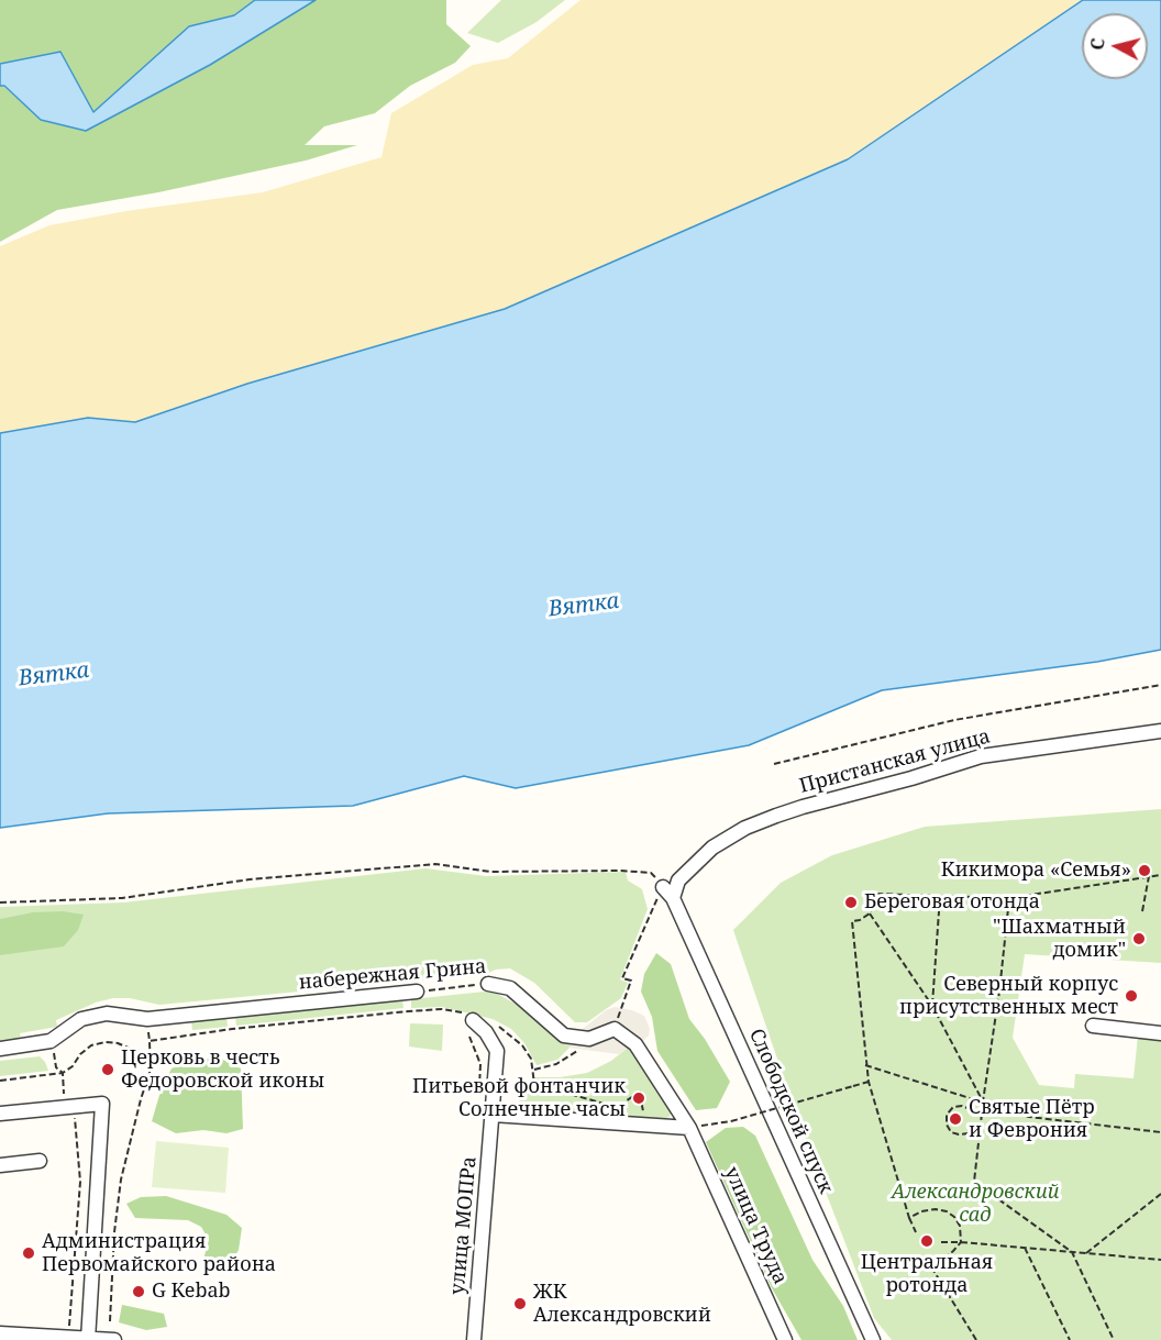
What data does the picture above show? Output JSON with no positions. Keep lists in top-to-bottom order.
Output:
{
  "streets": {
    "street": [
      "Пристанская улица",
      "набережная Грина",
      "Слободской спуск",
      "улица МОПРа",
      "улица Труда"
    ]
  },
  "crossings": [
    ["Пристанская улица", "Слободской спуск"],
    ["набережная Грина", "улица Труда"]
  ],
  "water": ["Вятка"],
  "parks": ["Александровский сад"],
  "places": [
    "Кикимора «Семья»",
    "Береговая отонда",
    "\"Шахматный домик\"",
    "Северный корпус присутственных мест",
    "Церковь в честь Федоровской иконы",
    "Питьевой фонтанчик Солнечные часы",
    "Святые Пётр и Феврония",
    "Центральная ротонда",
    "Администрация Первомайского района",
    "G Kebab",
    "ЖК Александровский"
  ],
  "north": "left"
}
